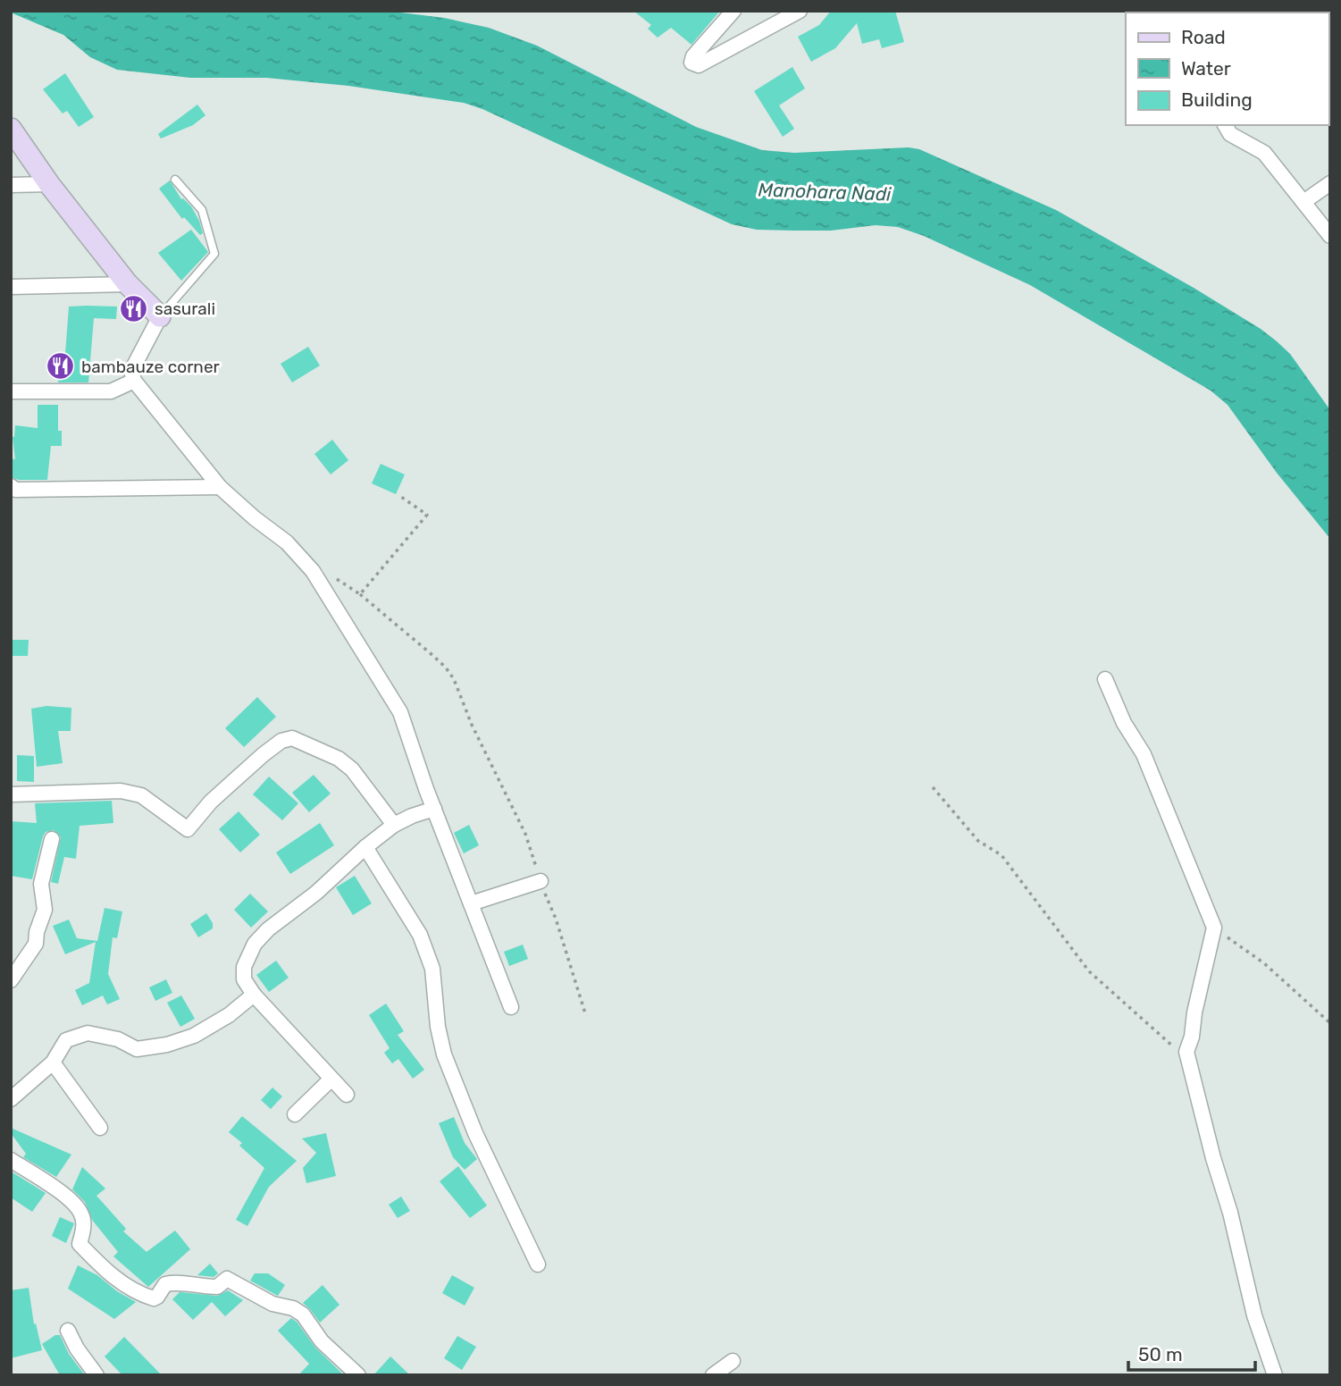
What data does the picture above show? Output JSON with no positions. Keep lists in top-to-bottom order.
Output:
{
  "water": ["Manohara Nadi"],
  "places": {
    "restaurant": ["sasurali", "bambauze corner"]
  },
  "legend": ["Road", "Water", "Building"],
  "scale_bar": "50 m"
}
